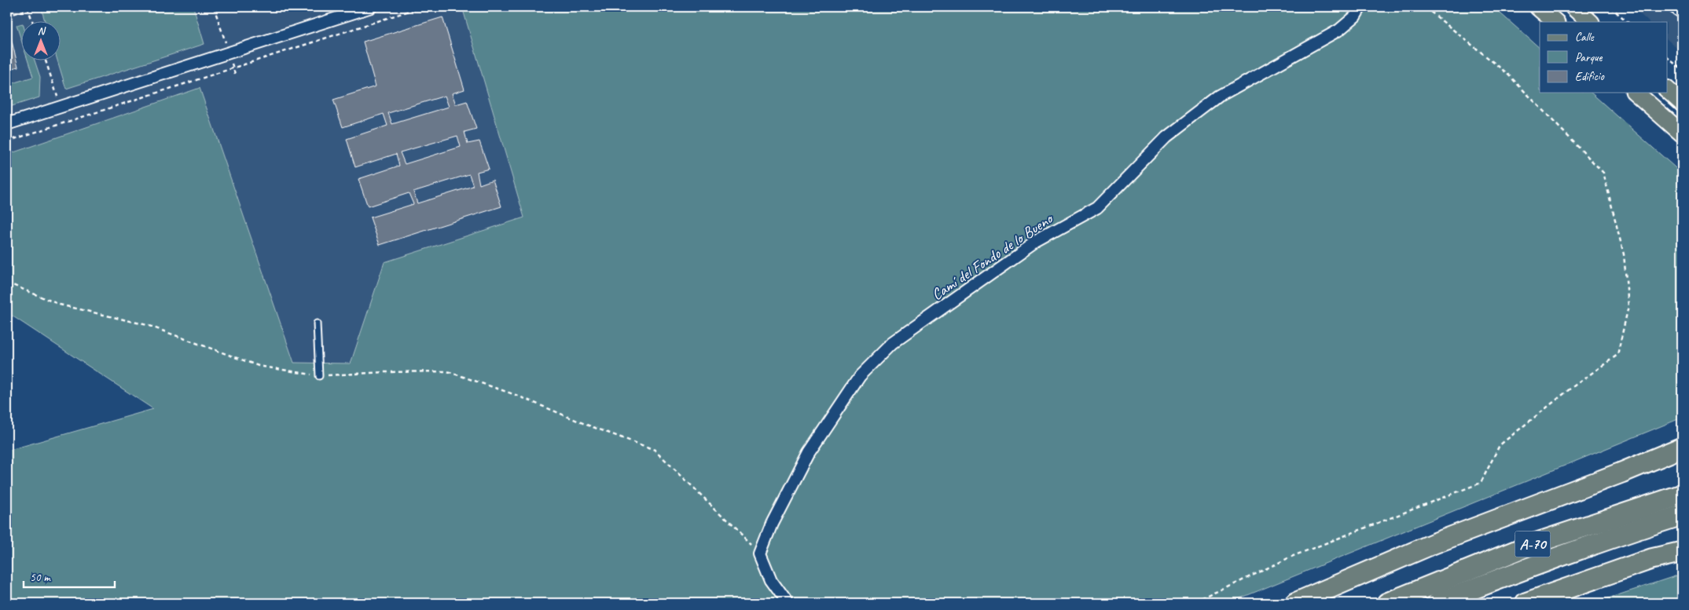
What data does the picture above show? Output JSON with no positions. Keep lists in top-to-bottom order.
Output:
{
  "streets": {
    "highway": ["A-70"],
    "street": ["Camí del Fondo de lo Bueno"]
  },
  "legend": ["Calle", "Parque", "Edificio"],
  "scale_bar": "50 m",
  "north": "top"
}
